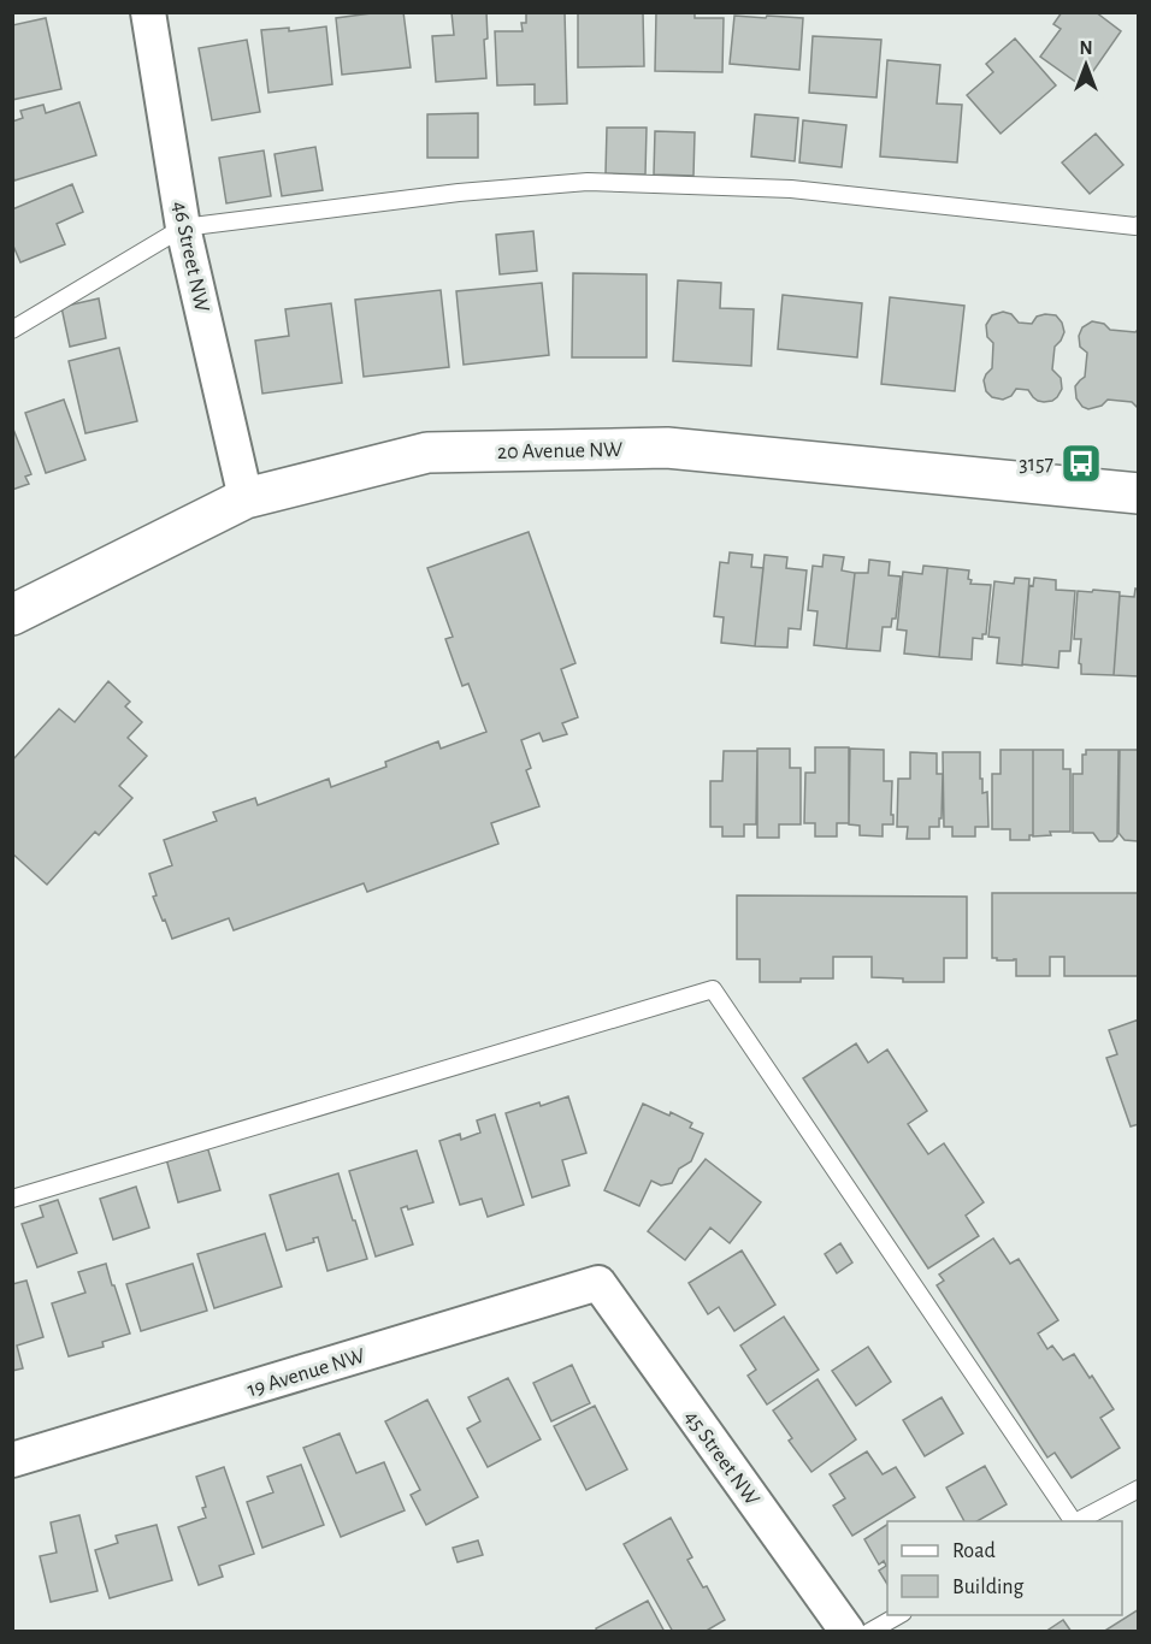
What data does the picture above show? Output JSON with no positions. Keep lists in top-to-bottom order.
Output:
{
  "streets": {
    "street": [
      "46 Street NW",
      "20 Avenue NW",
      "19 Avenue NW",
      "45 Street NW"
    ]
  },
  "crossings": [
    ["46 Street NW", "20 Avenue NW"],
    ["19 Avenue NW", "45 Street NW"]
  ],
  "places": {
    "bus stop": ["3157"]
  },
  "legend": ["Road", "Building"],
  "north": "top"
}
